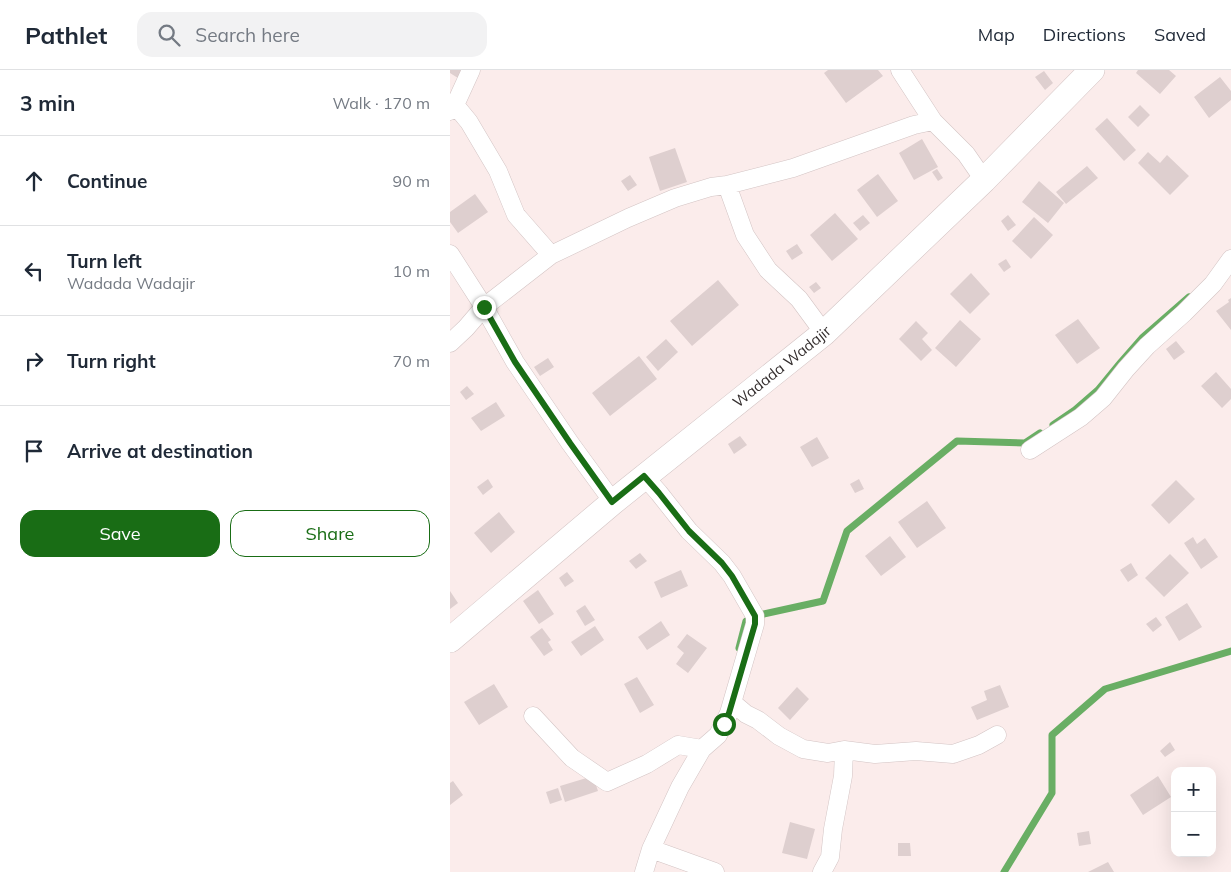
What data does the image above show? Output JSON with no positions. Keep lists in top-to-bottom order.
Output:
{
  "streets": {
    "street": ["Wadada Wadajir"]
  },
  "page": {
    "header": "Pathlet",
    "search": "Search here",
    "nav": ["Map", "Directions", "Saved"],
    "heading": ["3 min", "Walk · 170 m"],
    "list": [
      ["Continue", "90 m"],
      ["Turn left", "Wadada Wadajir", "10 m"],
      ["Turn right", "70 m"],
      "Arrive at destination"
    ],
    "buttons": ["Save", "Share"],
    "map_buttons": ["+", "−"]
  }
}
